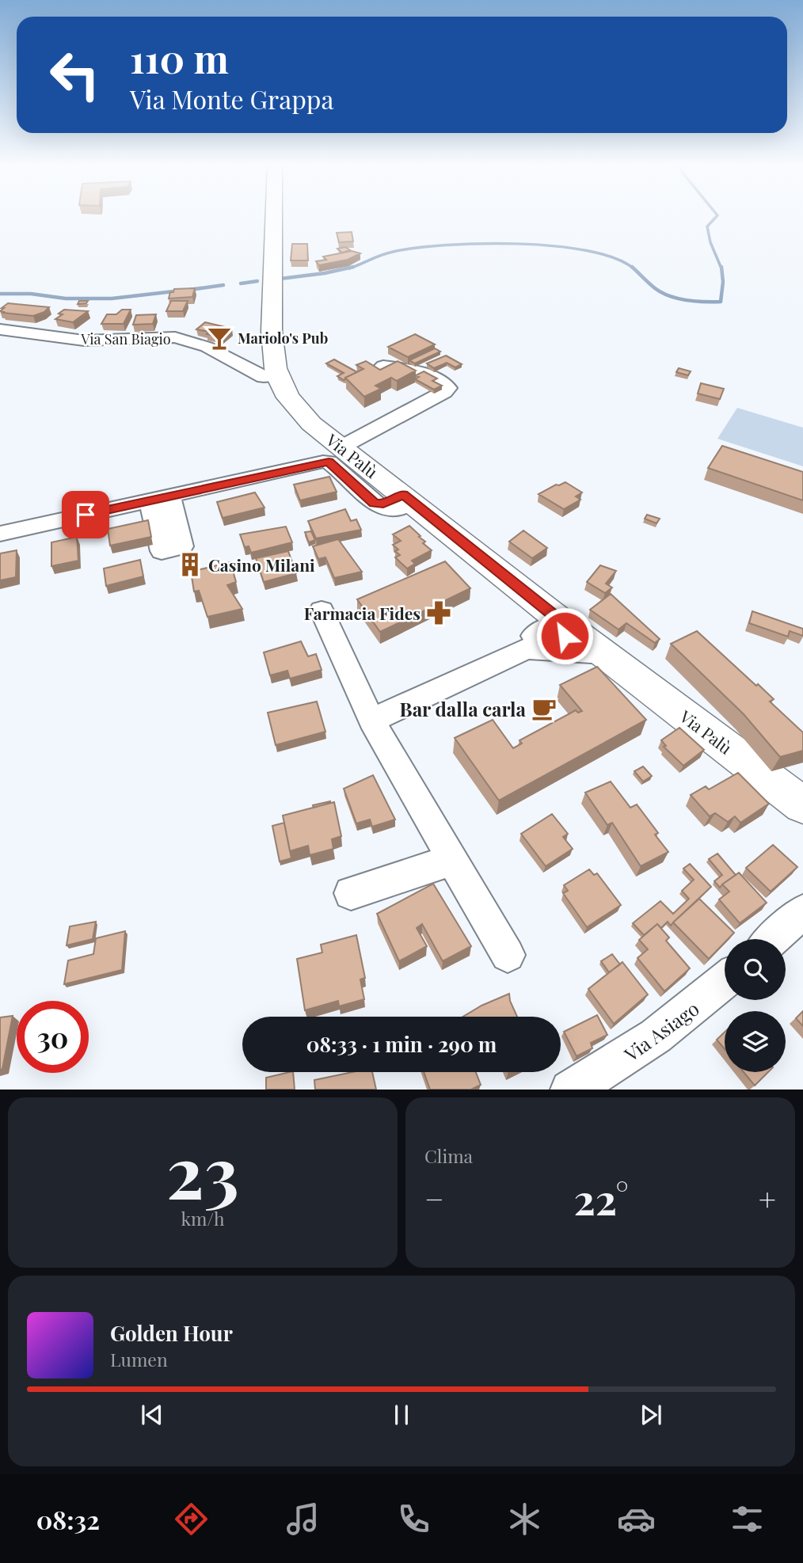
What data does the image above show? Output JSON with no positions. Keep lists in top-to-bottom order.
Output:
{
  "streets": {
    "main road": ["Via Palù"],
    "street": ["Via San Biagio", "Via Asiago"]
  },
  "crossings": [
    ["Via San Biagio", "Via Palù"]
  ],
  "places": {
    "bar": ["Mariolo's Pub"],
    "building": ["Casino Milani"],
    "pharmacy": ["Farmacia Fides"],
    "cafe": ["Bar dalla carla"]
  },
  "page": {
    "turn": ["110 m", "Via Monte Grappa"],
    "limit": "30",
    "trip": "08:33 · 1 min · 290 m",
    "tile": [
      ["23", "km/h"],
      "Clima"
    ],
    "heat": ["−", "22°", "+"],
    "song": ["Golden Hour", "Lumen"],
    "tabs": "08:32"
  }
}
